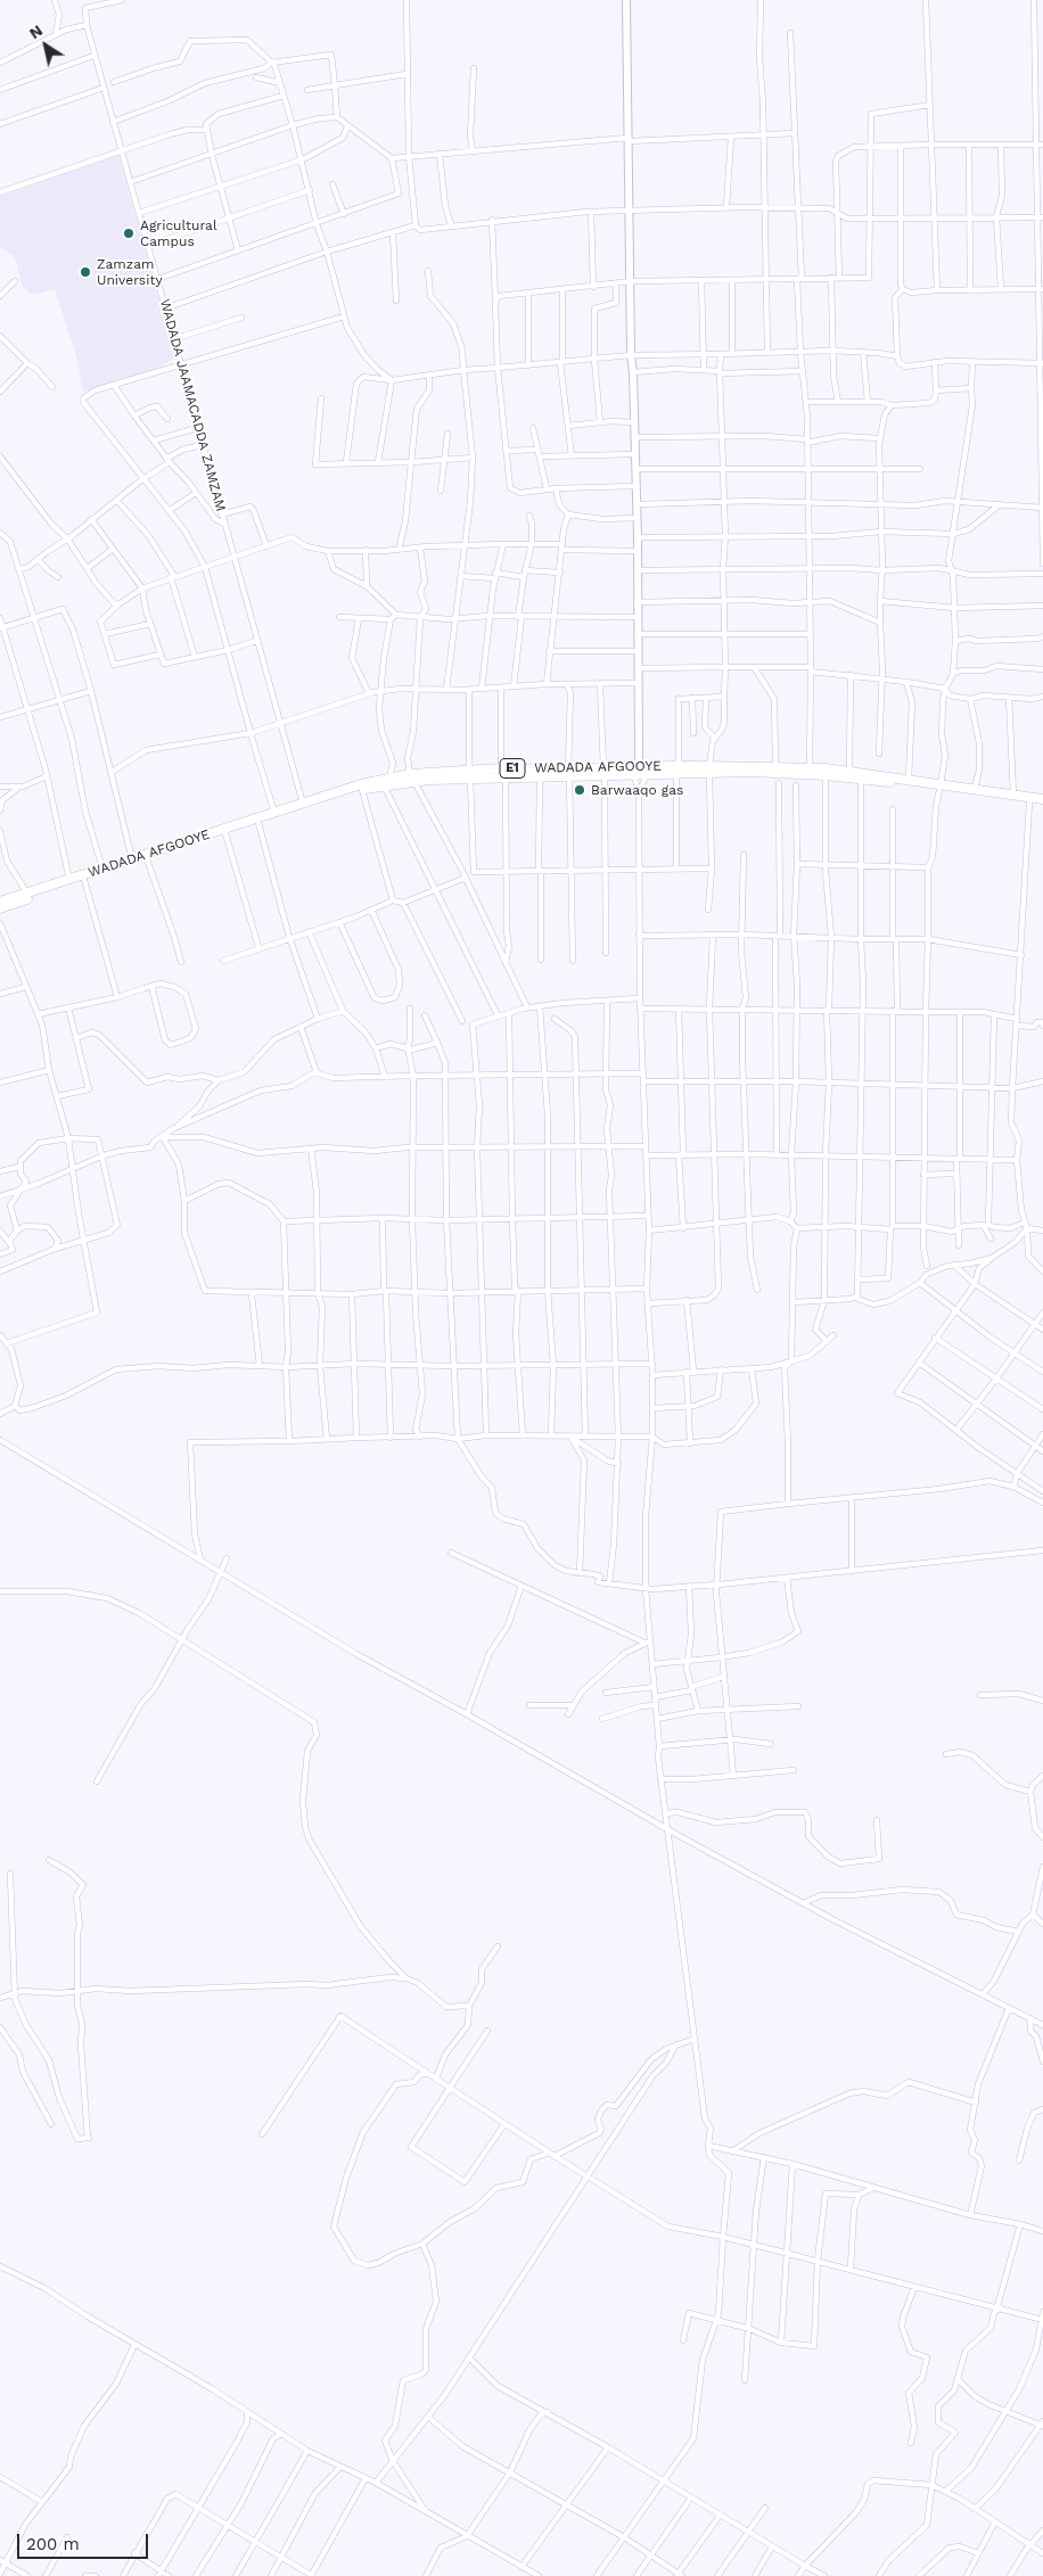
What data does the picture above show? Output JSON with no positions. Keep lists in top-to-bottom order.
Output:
{
  "streets": {
    "highway": ["WADADA AFGOOYE", "E1"],
    "street": ["WADADA JAAMACADDA ZAMZAM"]
  },
  "crossings": [
    ["WADADA JAAMACADDA ZAMZAM", "WADADA AFGOOYE"]
  ],
  "places": ["Agricultural Campus", "Zamzam University", "Barwaaqo gas"],
  "scale_bar": "200 m",
  "north": "top left"
}
